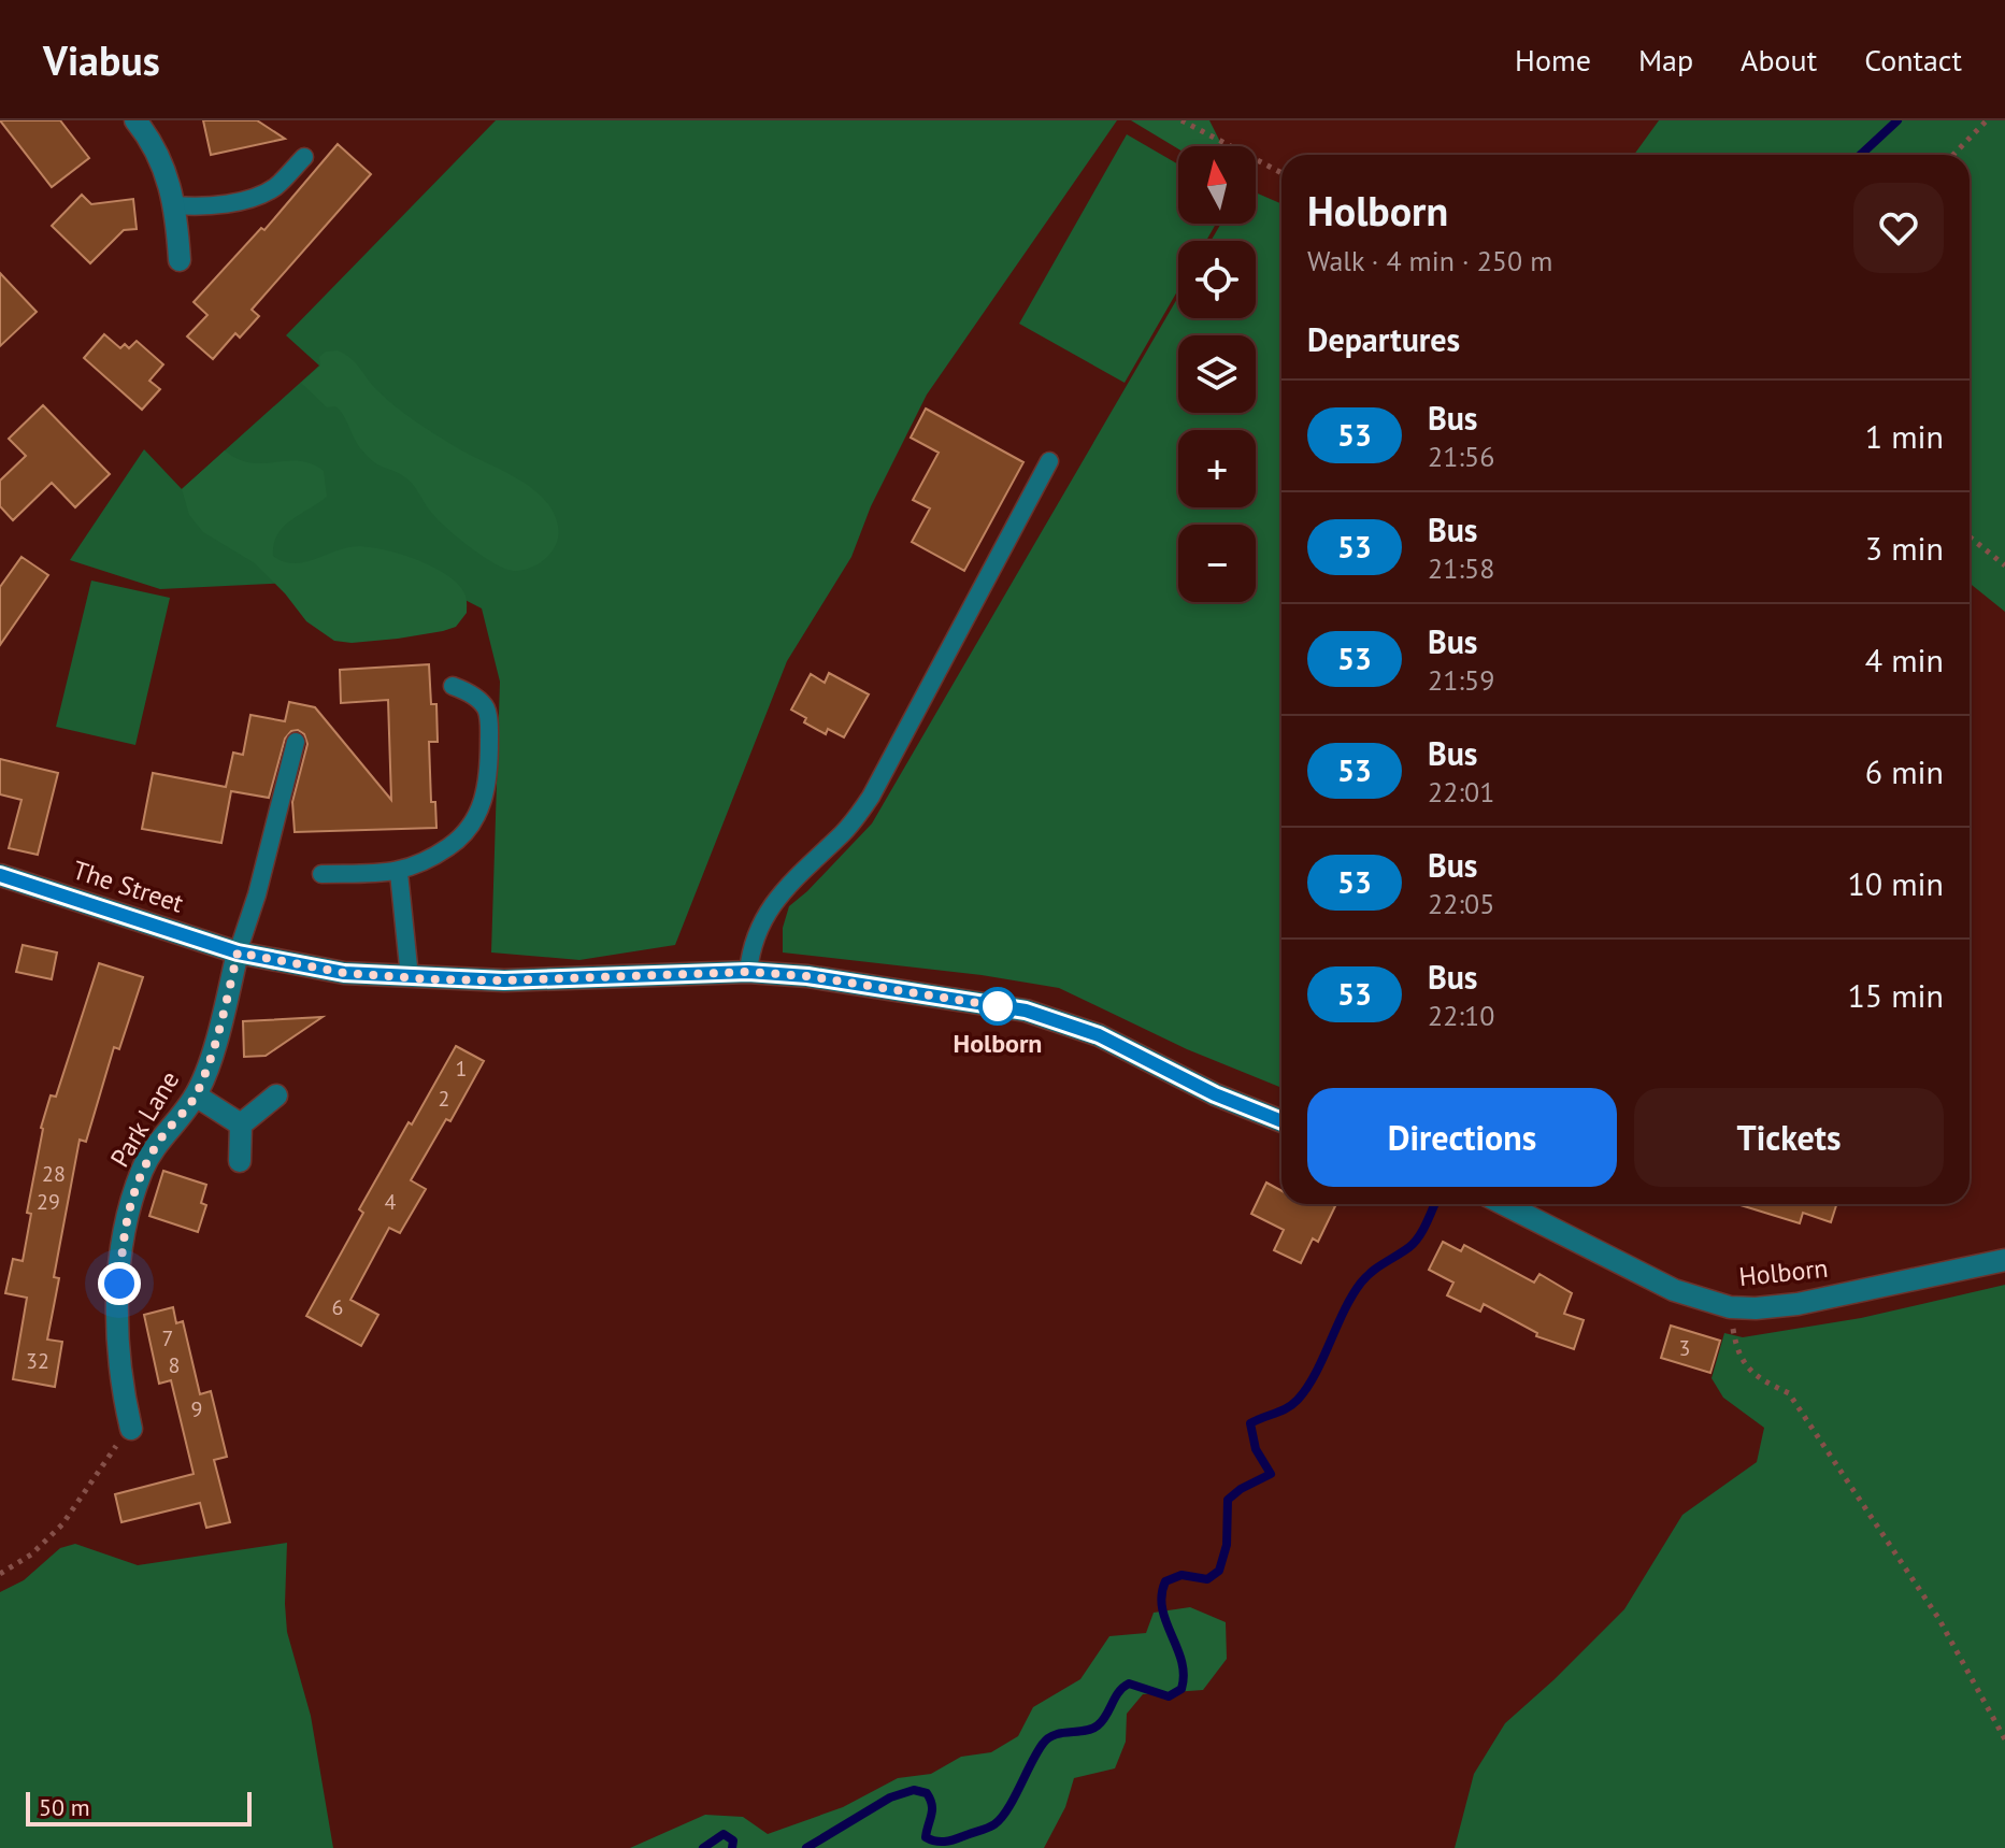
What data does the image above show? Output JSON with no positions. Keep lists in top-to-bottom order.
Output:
{
  "streets": {
    "street": ["The Street", "Park Lane", "Holborn"]
  },
  "crossings": [
    ["The Street", "Park Lane"]
  ],
  "places": ["Holborn"],
  "lines": ["bus line 53"],
  "house_numbers": [
    "1",
    "2",
    "28",
    "29",
    "4",
    "6",
    "7",
    "3",
    "32",
    "8",
    "9"
  ],
  "scale_bar": "50 m",
  "north": "top",
  "page": {
    "header": "Viabus",
    "nav": [
      "Home",
      "Map",
      "About",
      "Contact"
    ],
    "map_buttons": ["+", "−"],
    "heading": [
      ["Holborn", "Walk · 4 min · 250 m"],
      "Departures"
    ],
    "list": [
      {
        "mark": "53",
        "name": "Bus",
        "note": "21:56",
        "value": "1 min"
      },
      {
        "mark": "53",
        "name": "Bus",
        "note": "21:58",
        "value": "3 min"
      },
      {
        "mark": "53",
        "name": "Bus",
        "note": "21:59",
        "value": "4 min"
      },
      {
        "mark": "53",
        "name": "Bus",
        "note": "22:01",
        "value": "6 min"
      },
      {
        "mark": "53",
        "name": "Bus",
        "note": "22:05",
        "value": "10 min"
      },
      {
        "mark": "53",
        "name": "Bus",
        "note": "22:10",
        "value": "15 min"
      }
    ],
    "buttons": ["Directions", "Tickets"],
    "scale": "50 m"
  }
}
